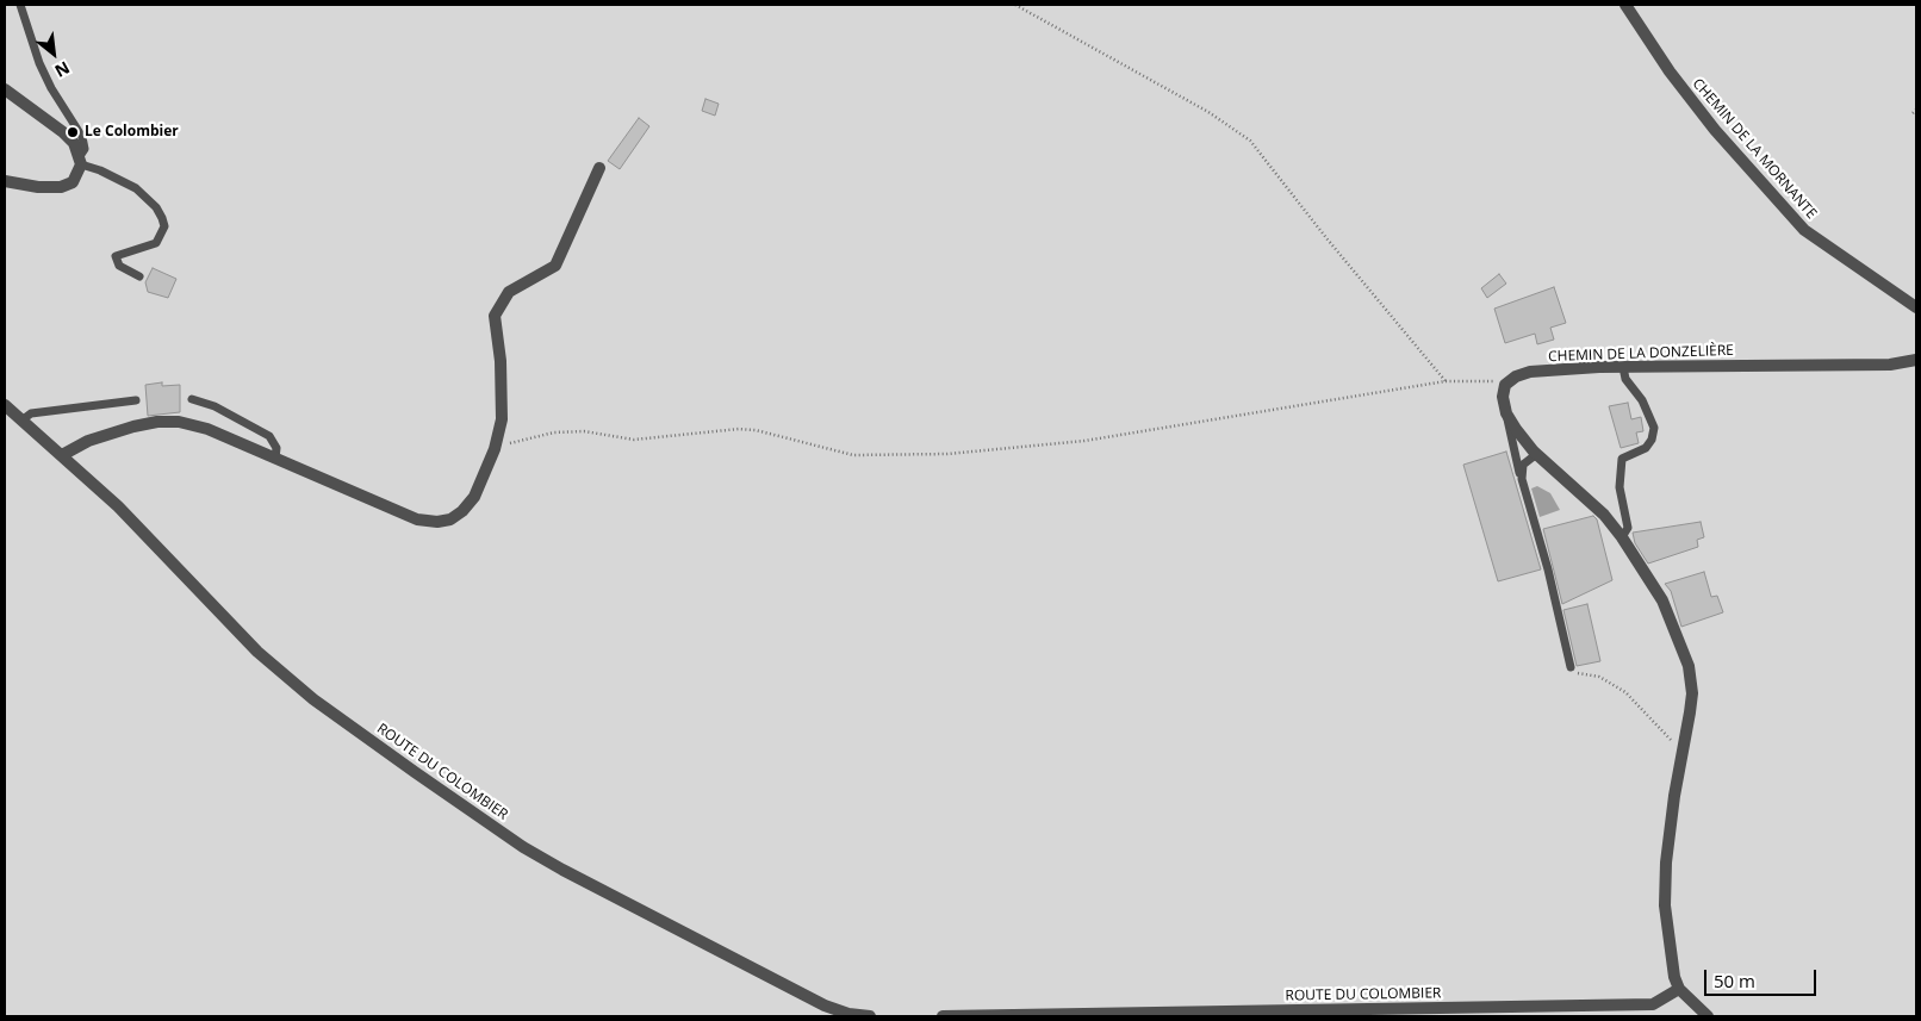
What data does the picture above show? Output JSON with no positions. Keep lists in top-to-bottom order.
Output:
{
  "streets": {
    "street": ["CHEMIN DE LA MORNANTE", "CHEMIN DE LA DONZELIÈRE", "ROUTE DU COLOMBIER"]
  },
  "places": ["Le Colombier"],
  "scale_bar": "50 m",
  "north": "bottom right"
}
